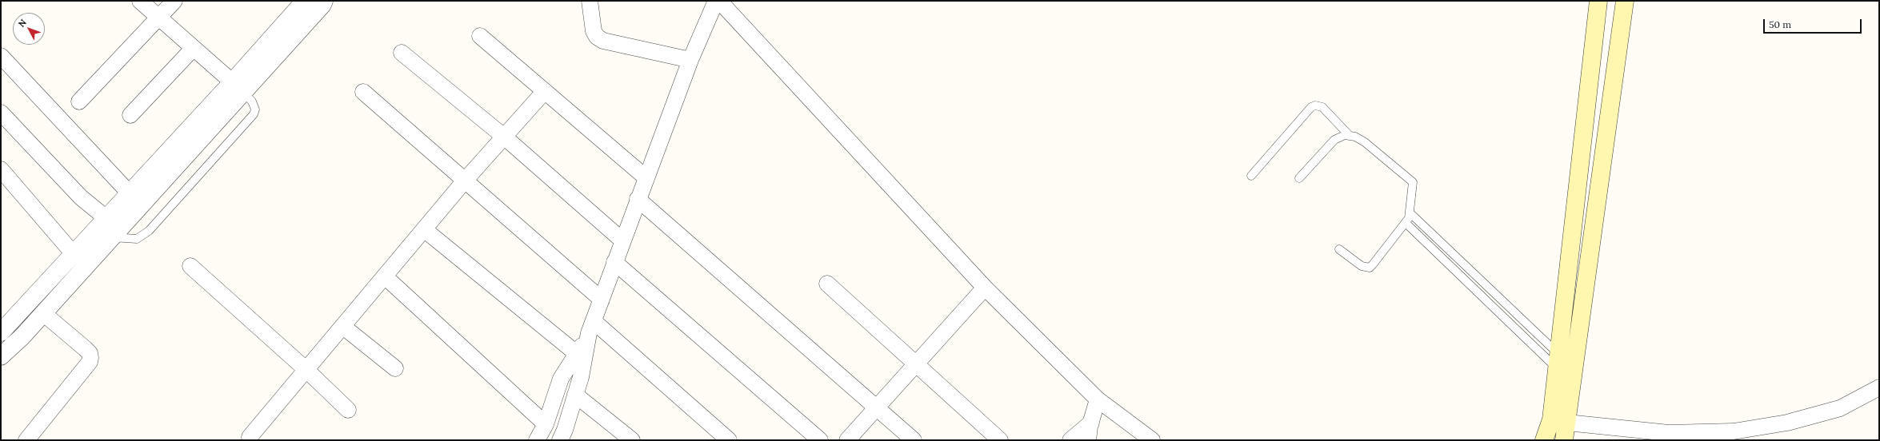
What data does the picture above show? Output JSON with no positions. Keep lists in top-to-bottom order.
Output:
{
  "scale_bar": "50 m",
  "north": "top left"
}
